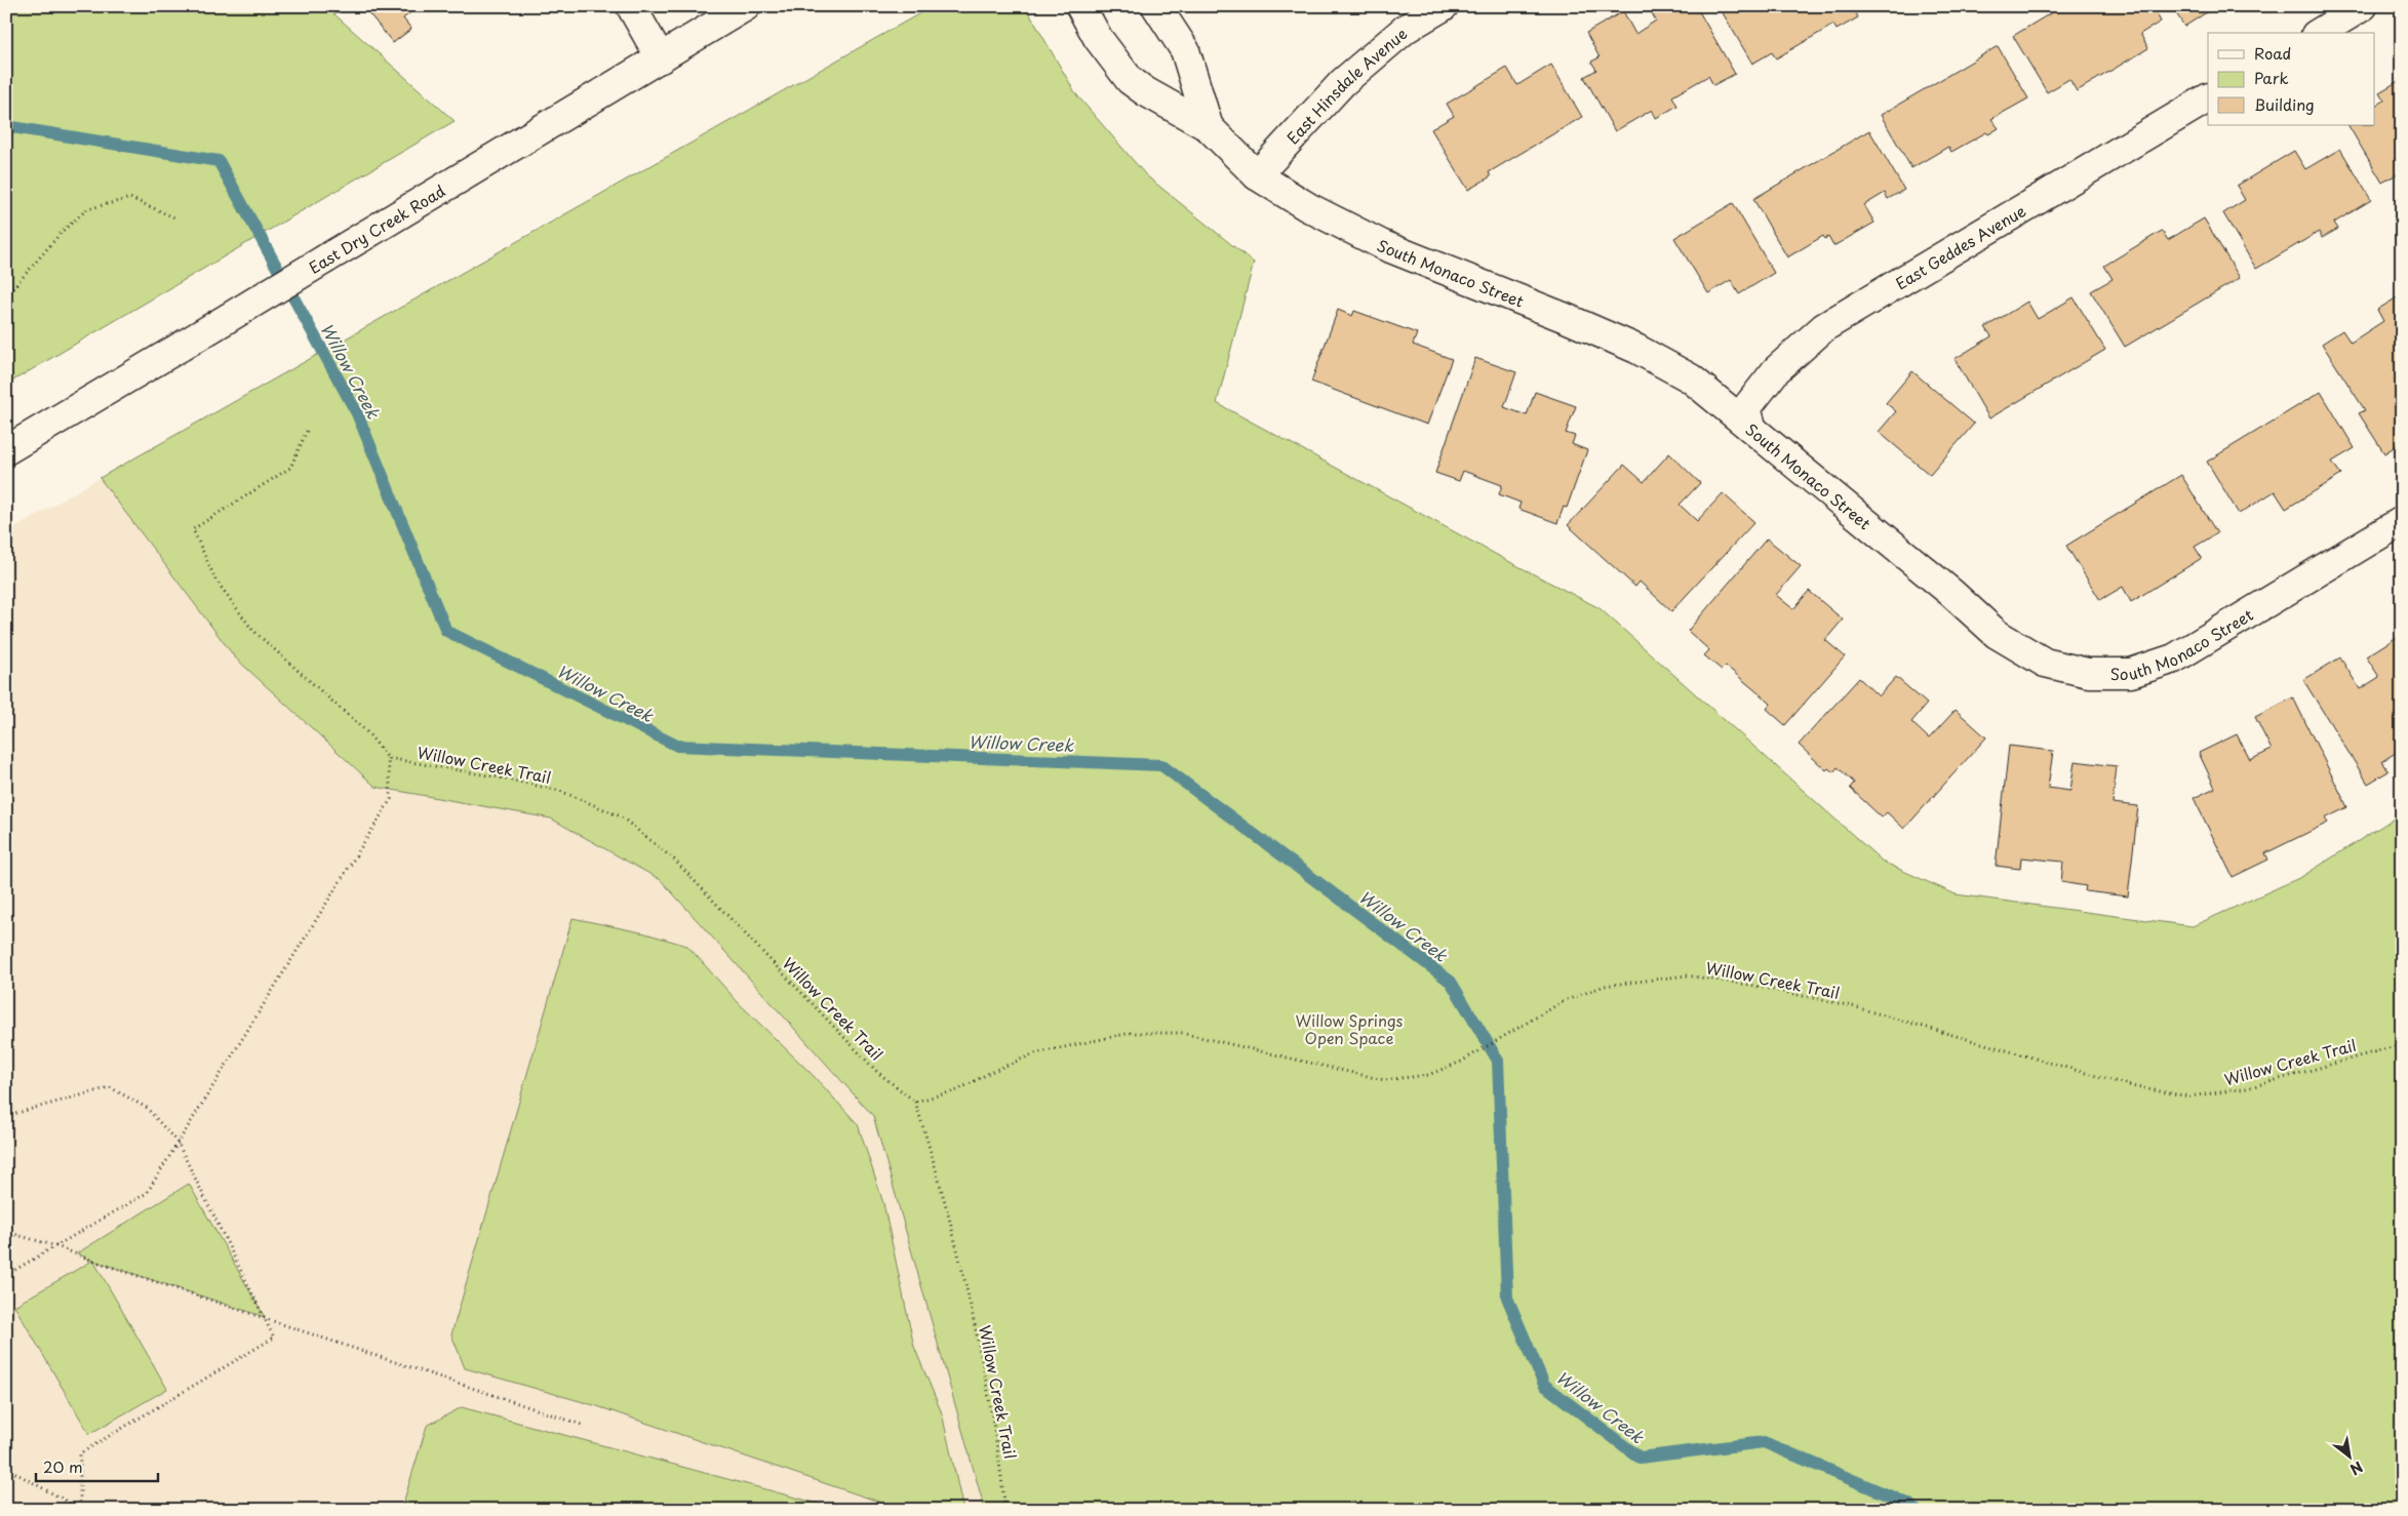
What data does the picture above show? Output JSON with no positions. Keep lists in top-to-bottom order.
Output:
{
  "streets": {
    "street": [
      "East Hinsdale Avenue",
      "East Dry Creek Road",
      "East Geddes Avenue",
      "South Monaco Street"
    ],
    "path": ["Willow Creek Trail"]
  },
  "crossings": [
    ["East Hinsdale Avenue", "South Monaco Street"],
    ["East Geddes Avenue", "South Monaco Street"]
  ],
  "water": ["Willow Creek"],
  "parks": ["Willow Springs Open Space"],
  "legend": ["Road", "Park", "Building"],
  "scale_bar": "20 m",
  "north": "bottom right"
}
